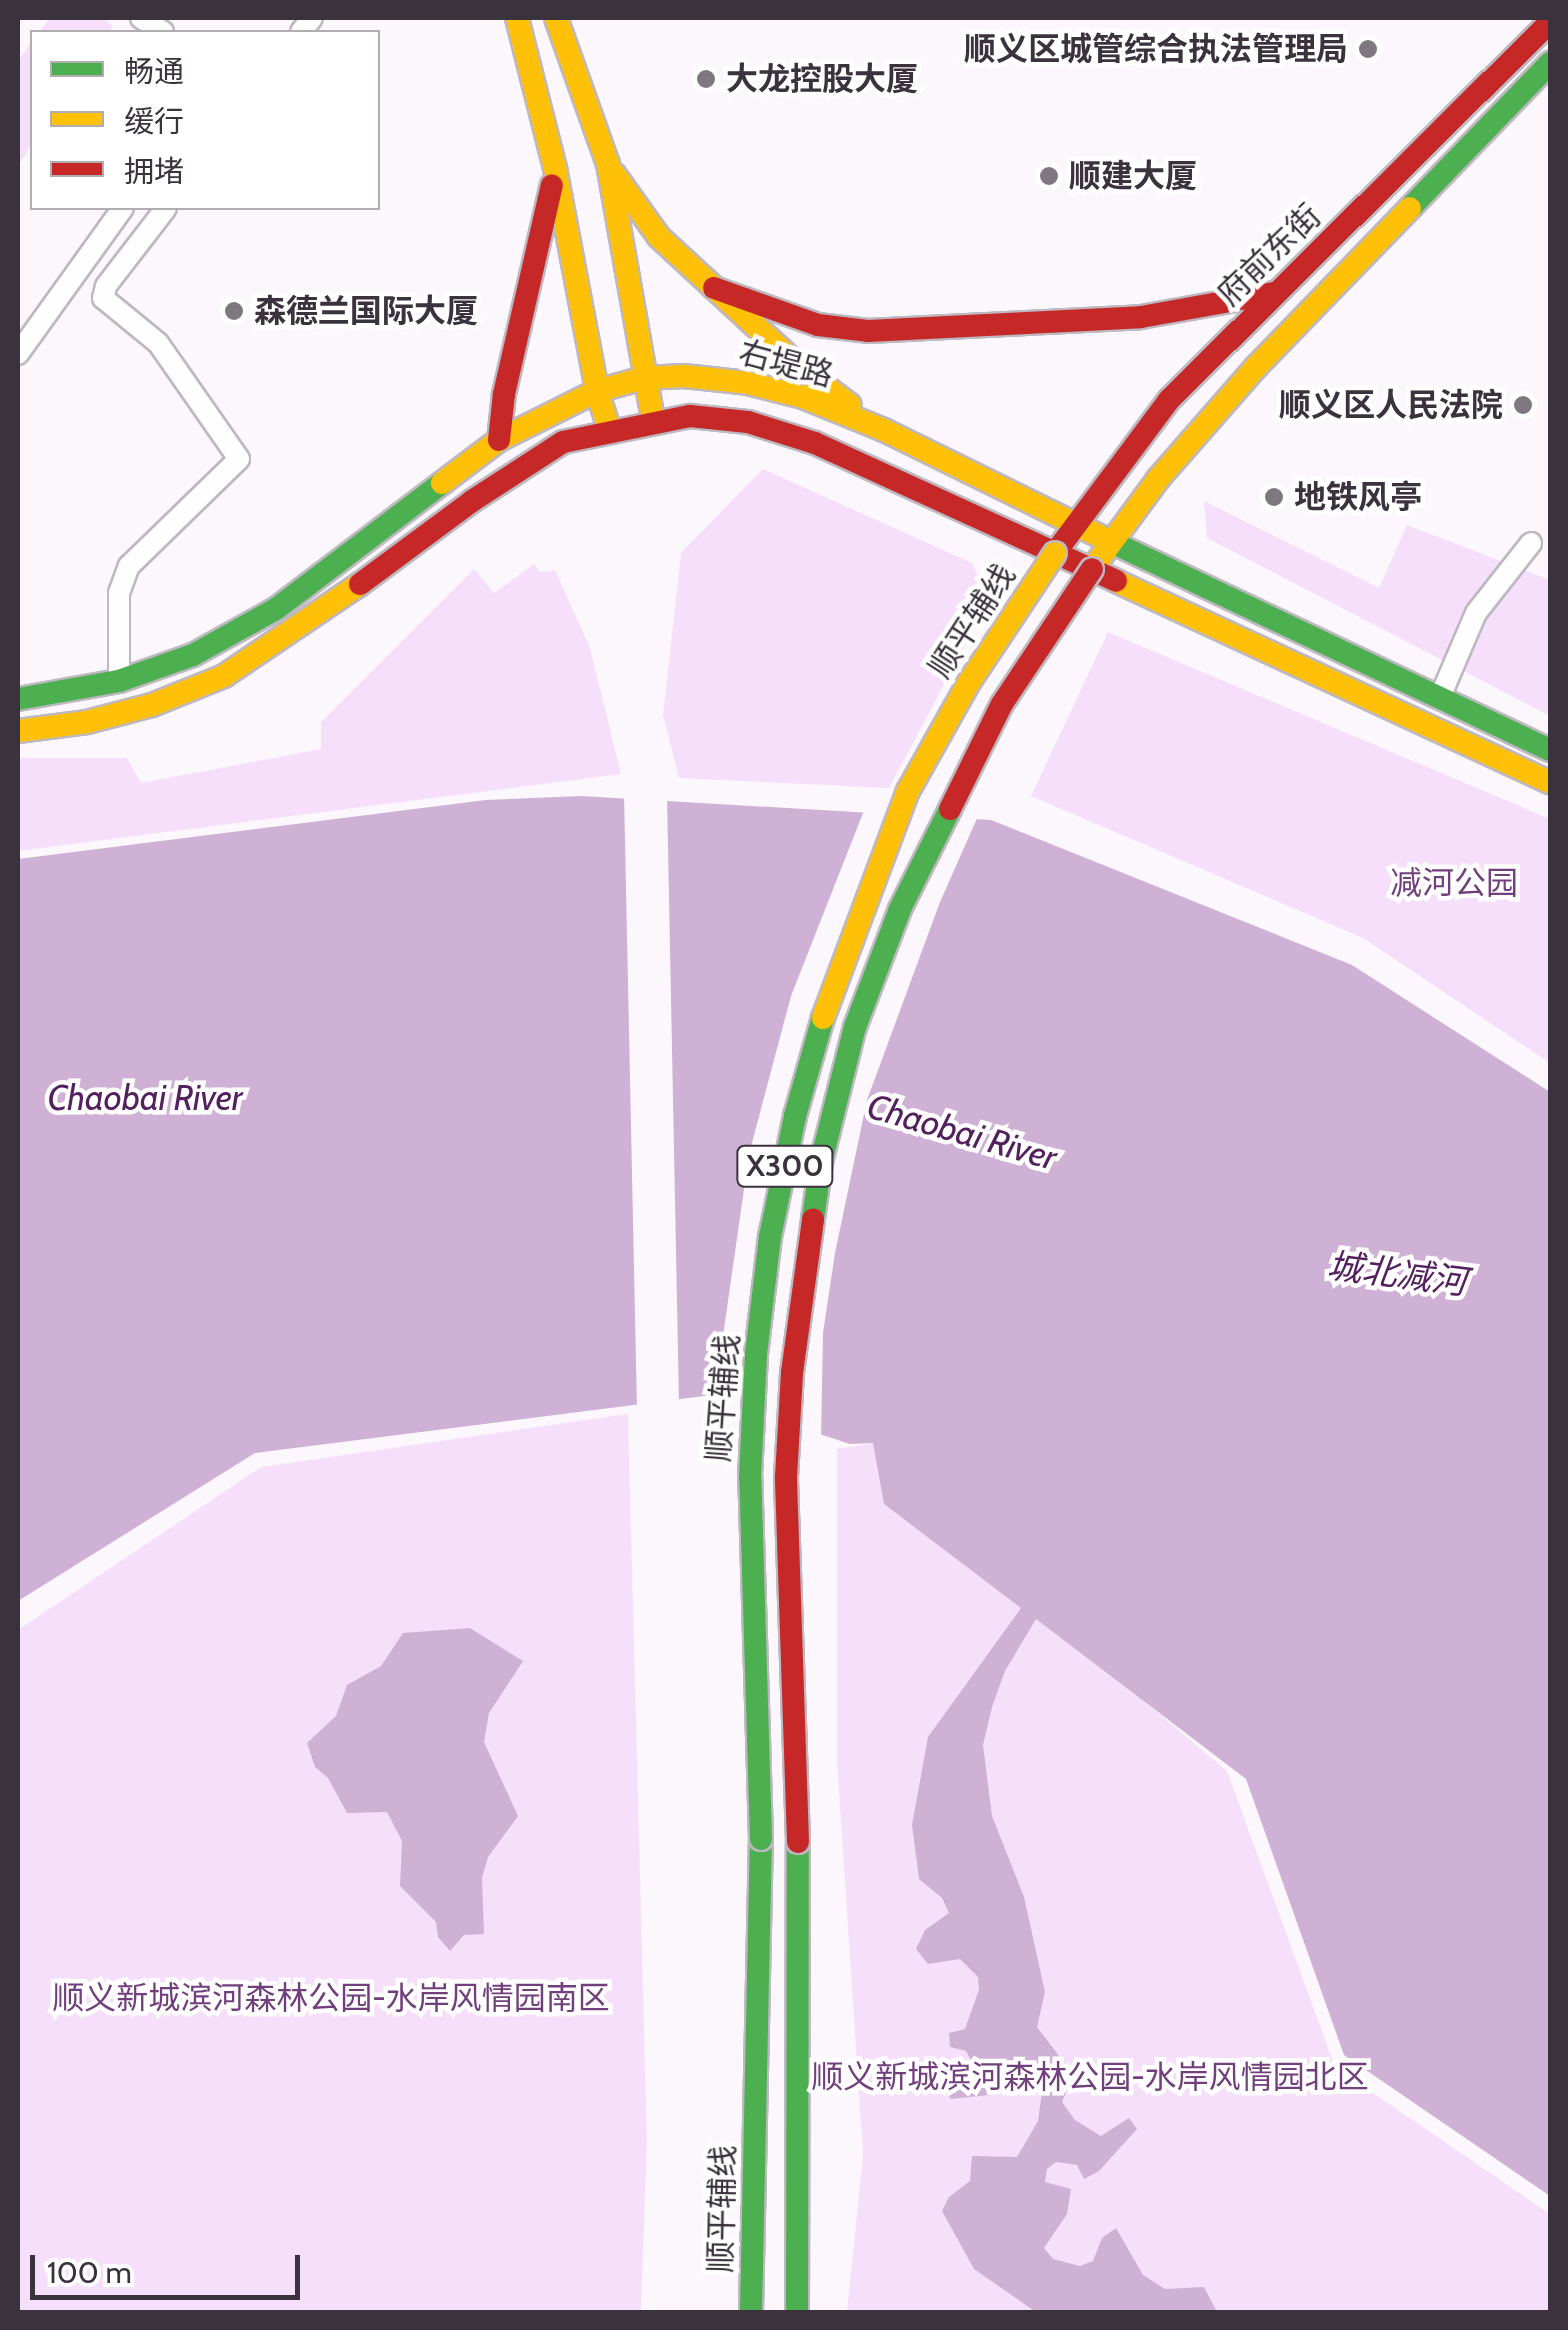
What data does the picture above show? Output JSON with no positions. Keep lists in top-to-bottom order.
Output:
{
  "streets": {
    "main road": [
      "府前东街",
      "右堤路",
      "顺平辅线",
      "X300"
    ]
  },
  "crossings": [
    ["府前东街", "右堤路"],
    ["府前东街", "顺平辅线"],
    ["右堤路", "顺平辅线"]
  ],
  "water": ["Chaobai River", "城北减河"],
  "parks": ["减河公园", "顺义新城滨河森林公园-水岸风情园南区", "顺义新城滨河森林公园-水岸风情园北区"],
  "places": [
    "顺义区城管综合执法管理局",
    "大龙控股大厦",
    "顺建大厦",
    "森德兰国际大厦",
    "顺义区人民法院",
    "地铁风亭"
  ],
  "legend": ["畅通", "缓行", "拥堵"],
  "scale_bar": "100 m"
}
